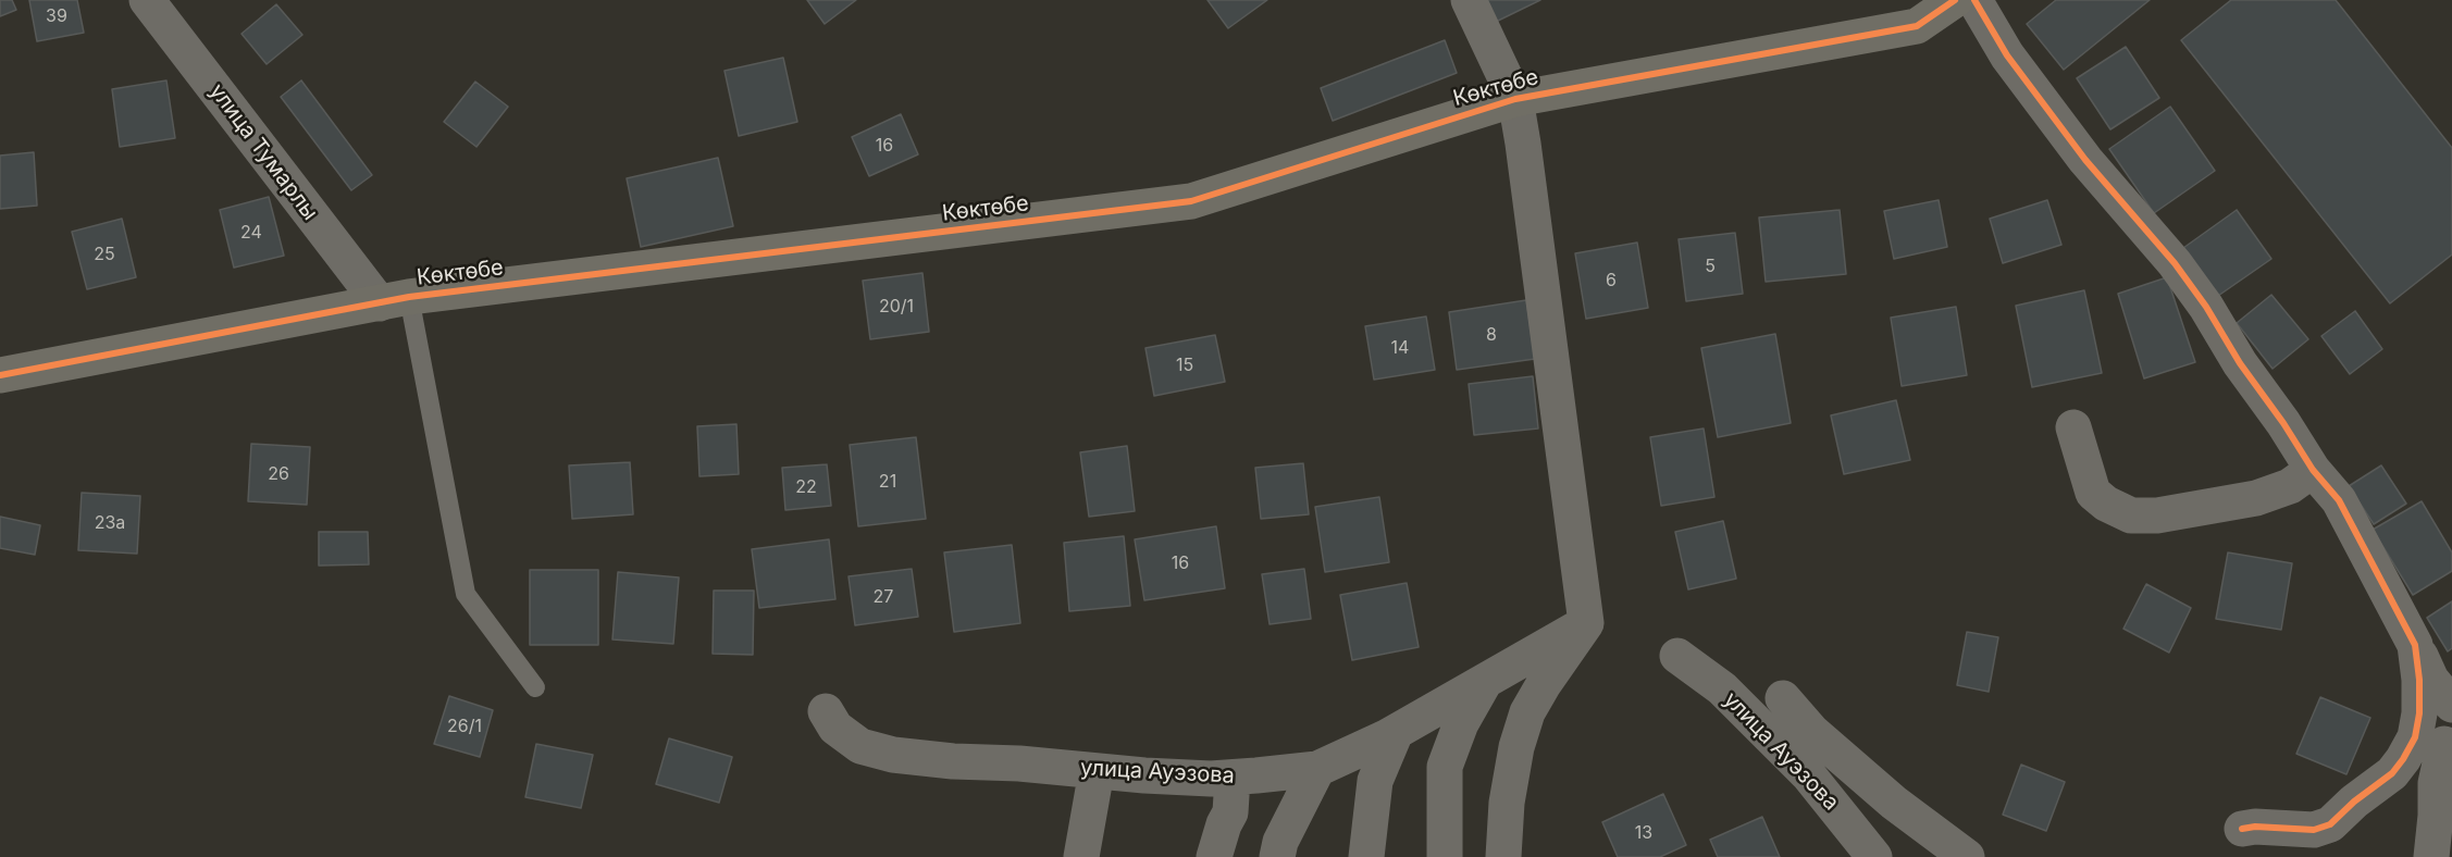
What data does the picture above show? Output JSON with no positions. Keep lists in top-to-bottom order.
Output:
{
  "streets": {
    "street": ["Көктөбе", "улица Тумарлы", "улица Ауэзова"]
  },
  "crossings": [
    ["Көктөбе", "улица Тумарлы"]
  ],
  "house_numbers": [
    "39",
    "16",
    "24",
    "25",
    "5",
    "6",
    "20/1",
    "8",
    "14",
    "15",
    "26",
    "21",
    "22",
    "23а",
    "16",
    "27",
    "26/1",
    "13"
  ]
}
